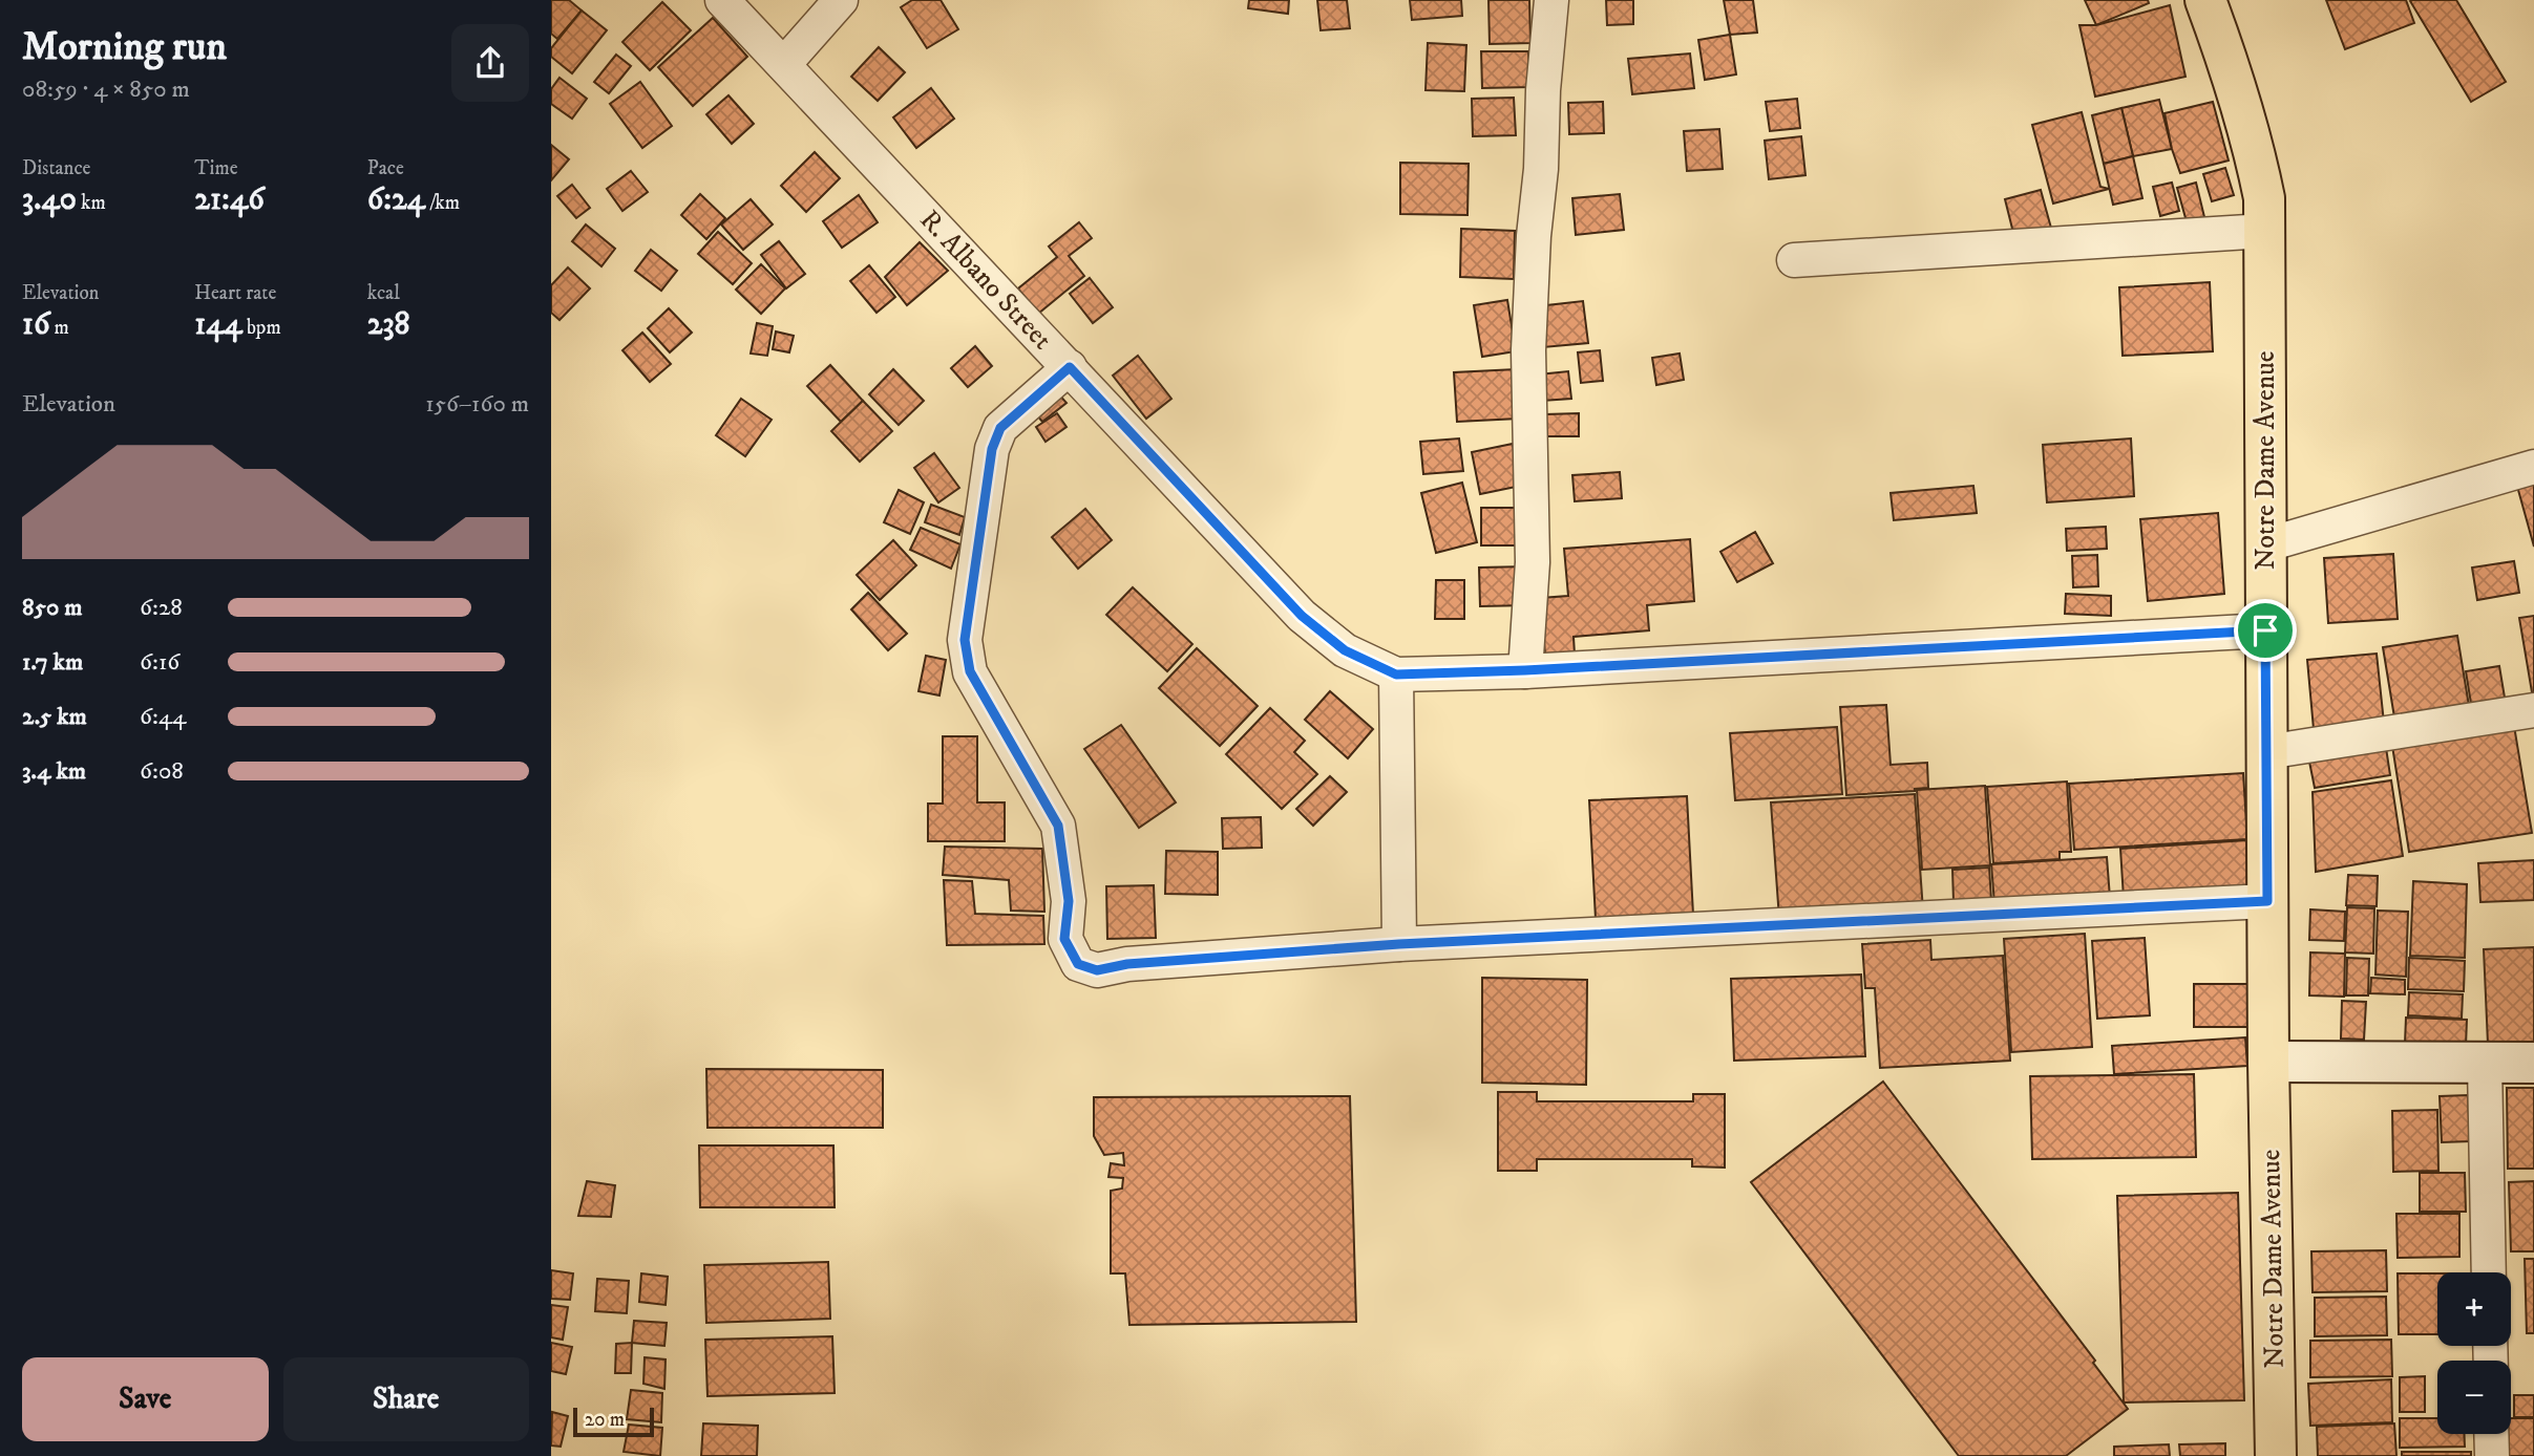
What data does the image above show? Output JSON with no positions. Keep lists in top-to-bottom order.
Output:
{
  "streets": {
    "main road": ["Notre Dame Avenue"],
    "street": ["R. Albano Street"]
  },
  "crossings": [
    ["R. Albano Street", "Notre Dame Avenue"]
  ],
  "scale_bar": "20 m",
  "page": {
    "heading": ["Morning run", "08:59 · 4 × 850 m"],
    "stats": [
      ["Distance", "3.40 km"],
      ["Time", "21:46"],
      ["Pace", "6:24 /km"],
      ["Elevation", "16 m"],
      ["Heart rate", "144 bpm"],
      ["kcal", "238"]
    ],
    "chart": ["Elevation", "156–160 m"],
    "list": [
      {
        "name": "850 m",
        "note": "6:28"
      },
      {
        "name": "1.7 km",
        "note": "6:16"
      },
      {
        "name": "2.5 km",
        "note": "6:44"
      },
      {
        "name": "3.4 km",
        "note": "6:08"
      }
    ],
    "map_buttons": ["+", "−"],
    "buttons": ["Save", "Share"],
    "scale": "20 m"
  }
}
